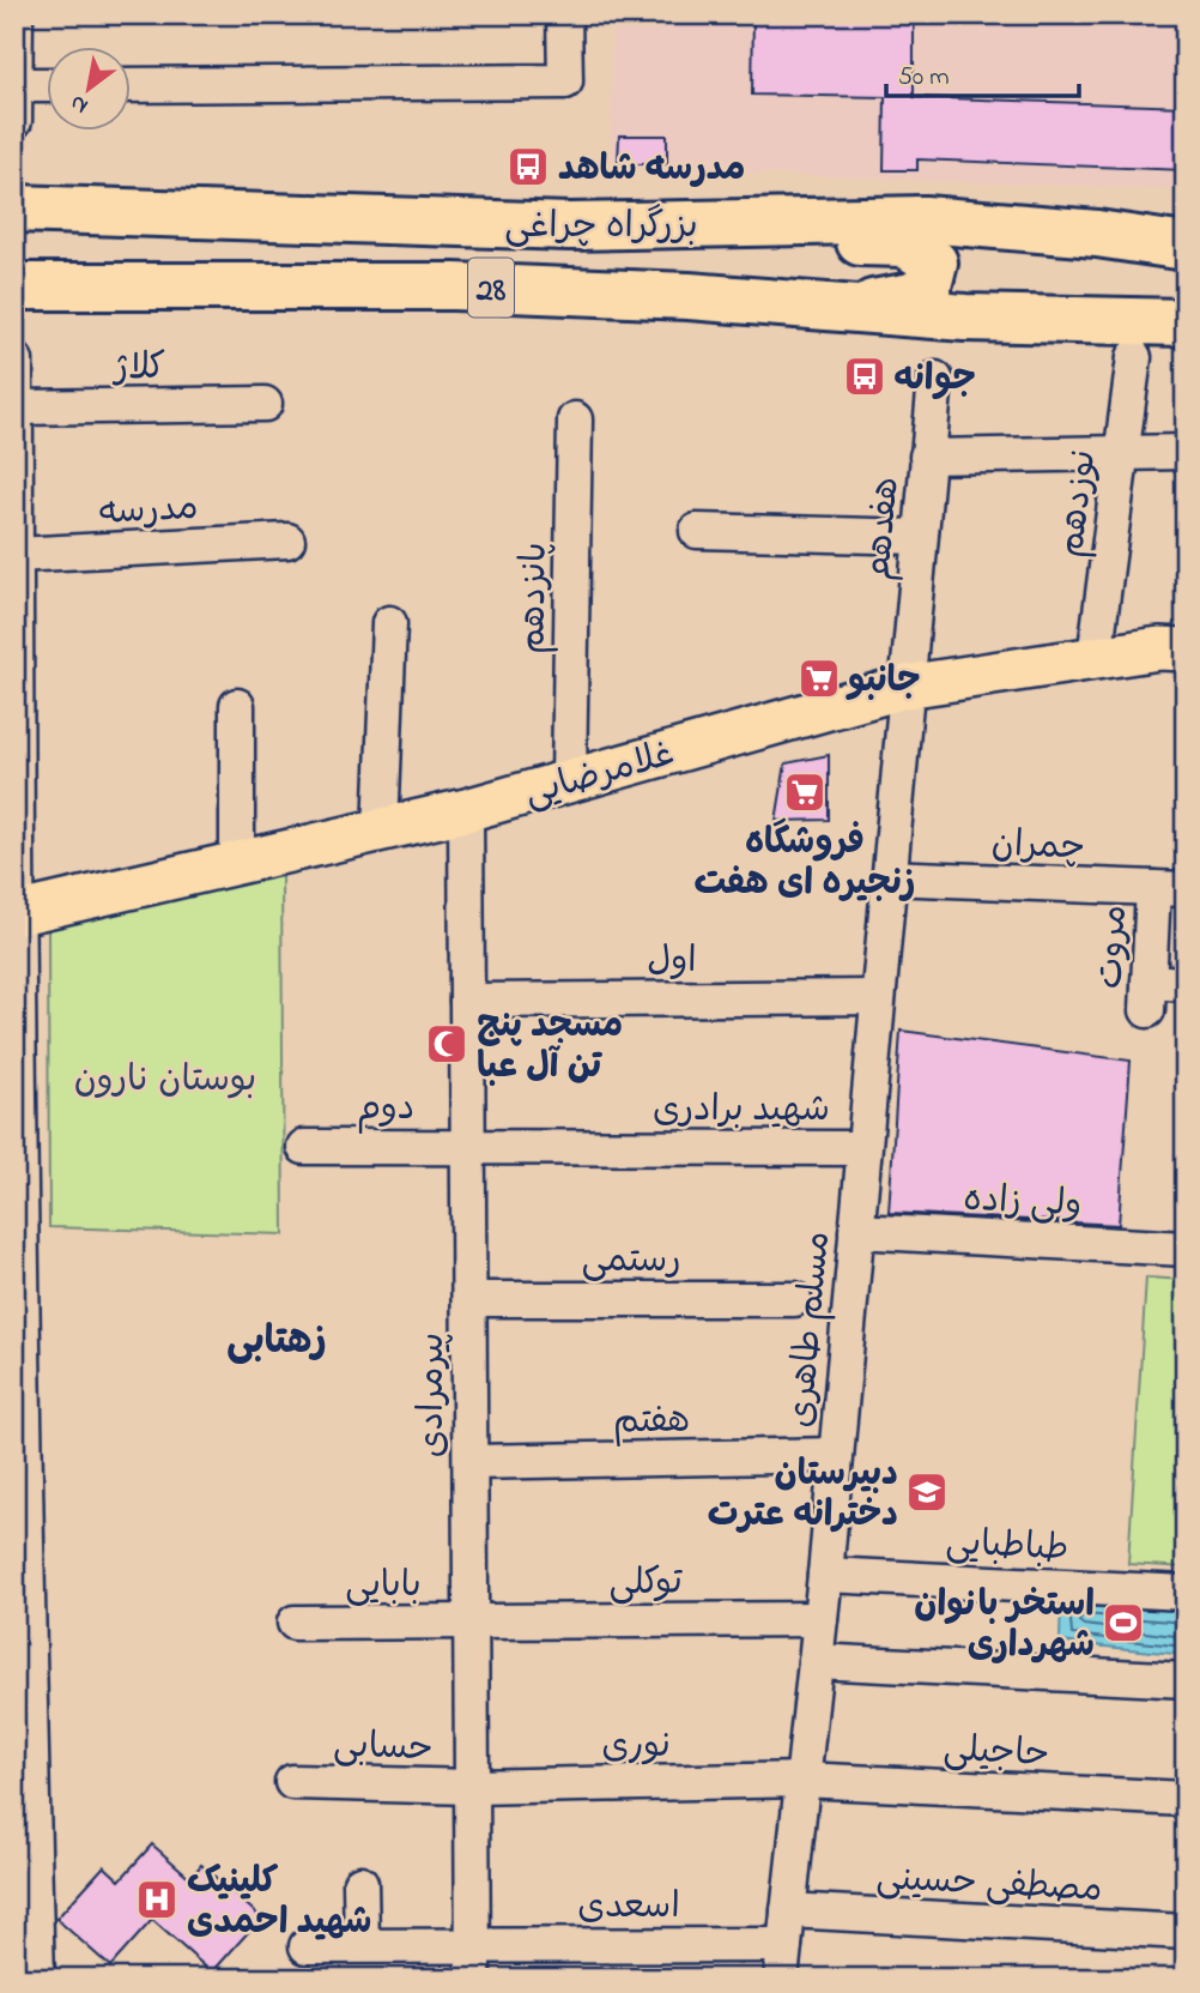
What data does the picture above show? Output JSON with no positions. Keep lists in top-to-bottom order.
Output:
{
  "streets": {
    "highway": ["بزرگراه چراغی", "28"],
    "main road": ["غلامرضایی"],
    "street": [
      "کلاژ",
      "نوزدهم",
      "مدرسه",
      "هفدهم",
      "پانزدهم",
      "چمران",
      "مروت",
      "اول",
      "دوم",
      "شهید برادری",
      "ولی زاده",
      "رستمی",
      "مسلم طاهری",
      "پیرمرادی",
      "هفتم",
      "طباطبایی",
      "توکلی",
      "بابایی",
      "نوری",
      "حسابی",
      "حاجیلی",
      "مصطفی حسینی",
      "اسعدی"
    ]
  },
  "crossings": [
    ["نوزدهم", "غلامرضایی"],
    ["هفدهم", "غلامرضایی"],
    ["هفدهم", "مسلم طاهری"],
    ["پانزدهم", "غلامرضایی"],
    ["غلامرضایی", "مسلم طاهری"],
    ["غلامرضایی", "پیرمرادی"],
    ["چمران", "مروت"],
    ["چمران", "مسلم طاهری"],
    ["اول", "مسلم طاهری"],
    ["اول", "پیرمرادی"],
    ["دوم", "شهید برادری"],
    ["دوم", "پیرمرادی"],
    ["شهید برادری", "مسلم طاهری"],
    ["شهید برادری", "پیرمرادی"],
    ["ولی زاده", "مسلم طاهری"],
    ["رستمی", "پیرمرادی"],
    ["مسلم طاهری", "هفتم"],
    ["مسلم طاهری", "طباطبایی"],
    ["مسلم طاهری", "توکلی"],
    ["مسلم طاهری", "نوری"],
    ["مسلم طاهری", "حاجیلی"],
    ["مسلم طاهری", "مصطفی حسینی"],
    ["مسلم طاهری", "اسعدی"],
    ["پیرمرادی", "هفتم"],
    ["پیرمرادی", "توکلی"],
    ["پیرمرادی", "بابایی"],
    ["پیرمرادی", "نوری"],
    ["پیرمرادی", "حسابی"],
    ["پیرمرادی", "اسعدی"],
    ["توکلی", "بابایی"],
    ["نوری", "حسابی"],
    ["نوری", "حاجیلی"]
  ],
  "districts": ["زهتابی"],
  "parks": ["بوستان نارون"],
  "places": {
    "bus stop": ["مدرسه شاهد", "جوانه"],
    "supermarket": ["جانبو", "فروشگاه زنجیره ای هفت"],
    "mosque": ["مسجد پنج تن آل عبا"],
    "school or university": ["دبیرستان دخترانه عترت"],
    "sports": ["استخر بانوان شهرداری"],
    "hospital": ["کلینیک شهید احمدی"]
  },
  "scale_bar": "50 m",
  "north": "bottom left"
}
